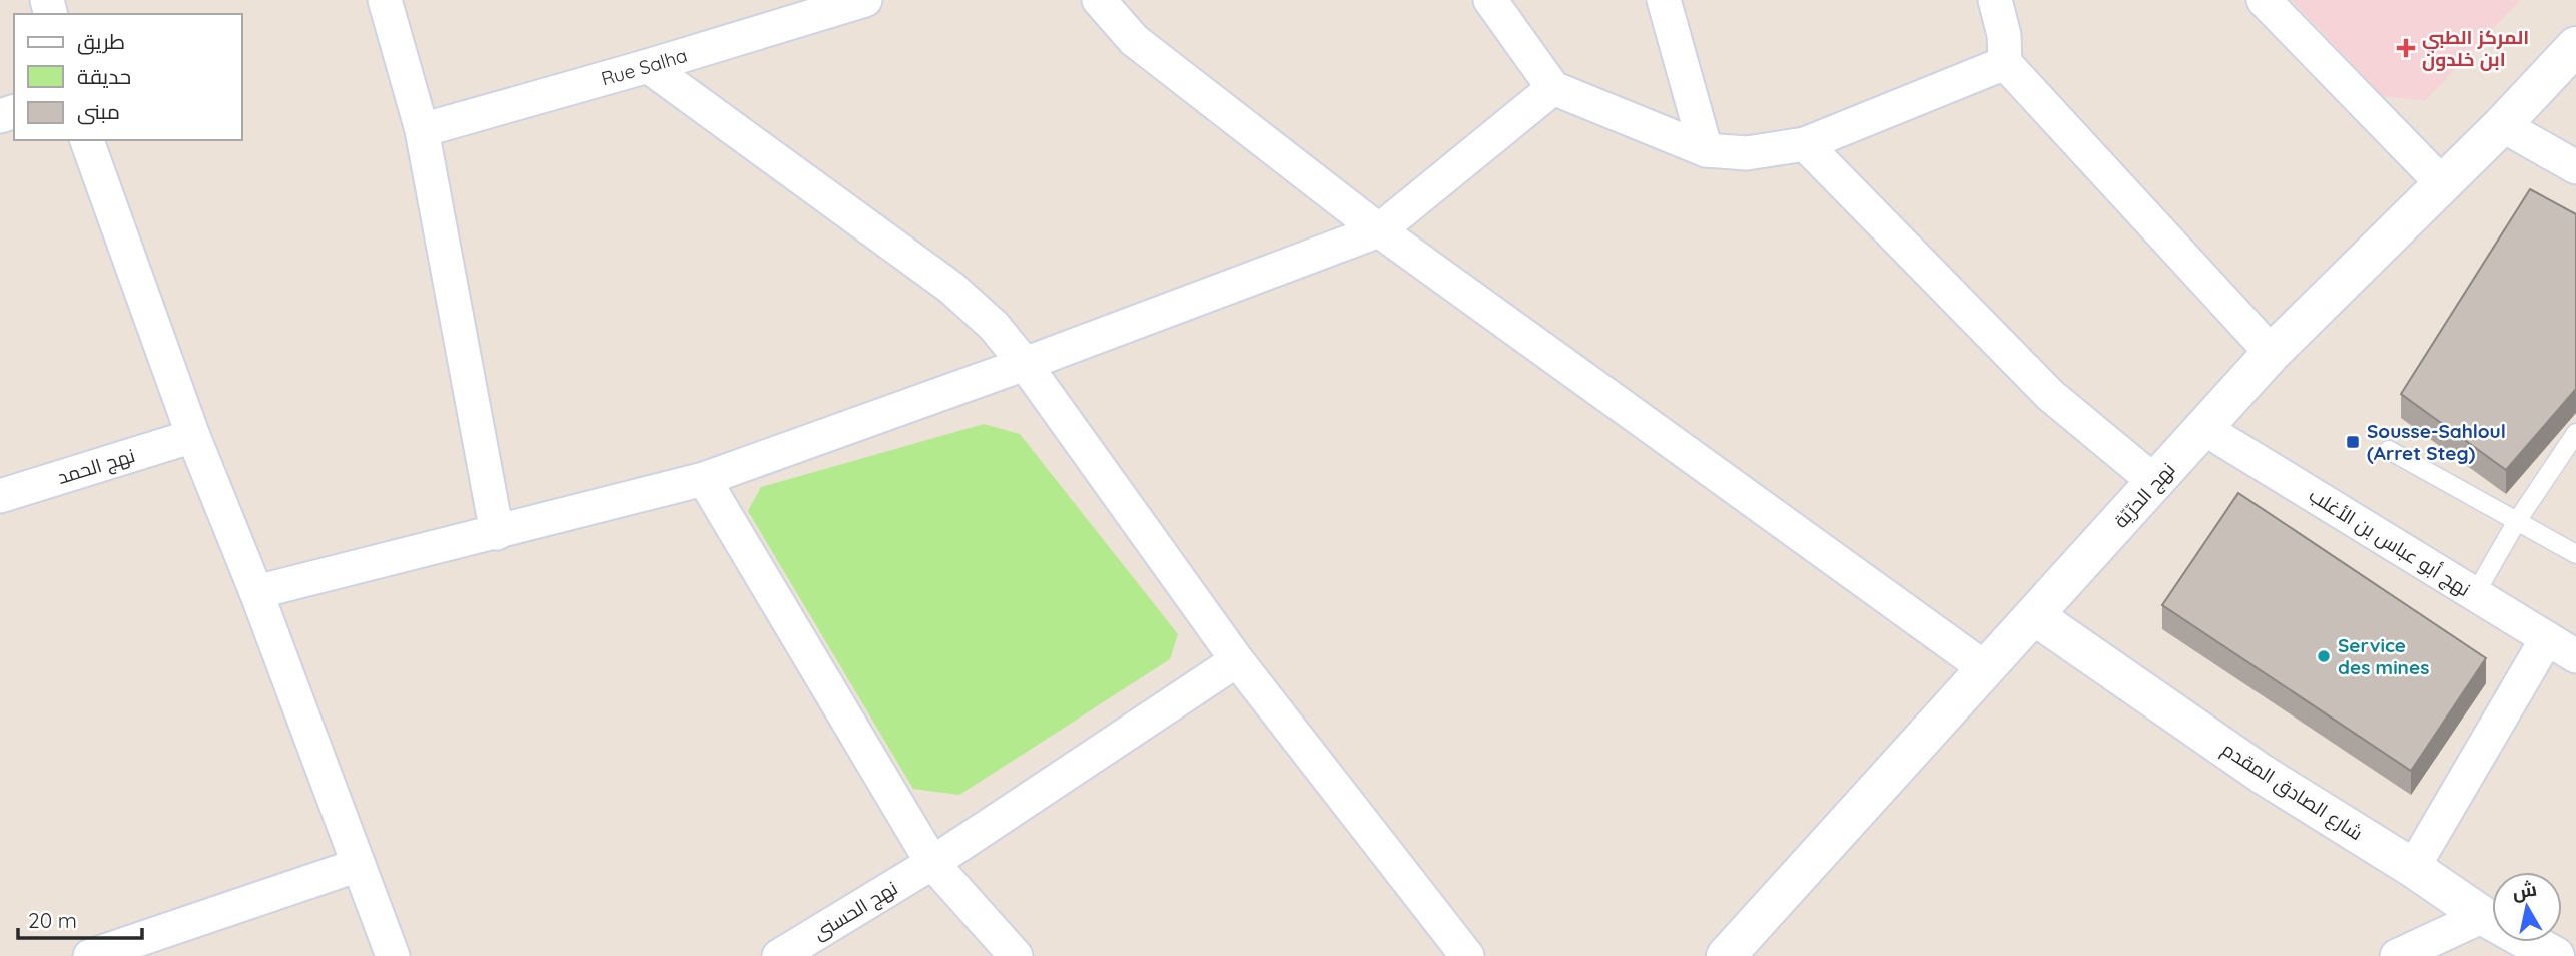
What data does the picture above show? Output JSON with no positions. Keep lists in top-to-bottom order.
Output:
{
  "streets": {
    "main road": ["نهج الحرّيّة", "شارع الصادق المقدم"],
    "street": [
      "Rue Salha",
      "نهج الحمد",
      "نهج أبو عباس بن الأغلب",
      "نهج الحسنى"
    ]
  },
  "crossings": [
    ["نهج الحرّيّة", "نهج أبو عباس بن الأغلب"],
    ["نهج الحرّيّة", "شارع الصادق المقدم"]
  ],
  "places": {
    "health": ["المركز الطبي ابن خلدون"],
    "transit": ["Sousse-Sahloul (Arret Steg)"],
    "other": ["Service des mines"]
  },
  "legend": ["طريق", "حديقة", "مبنى"],
  "scale_bar": "20 m",
  "north": "top"
}
